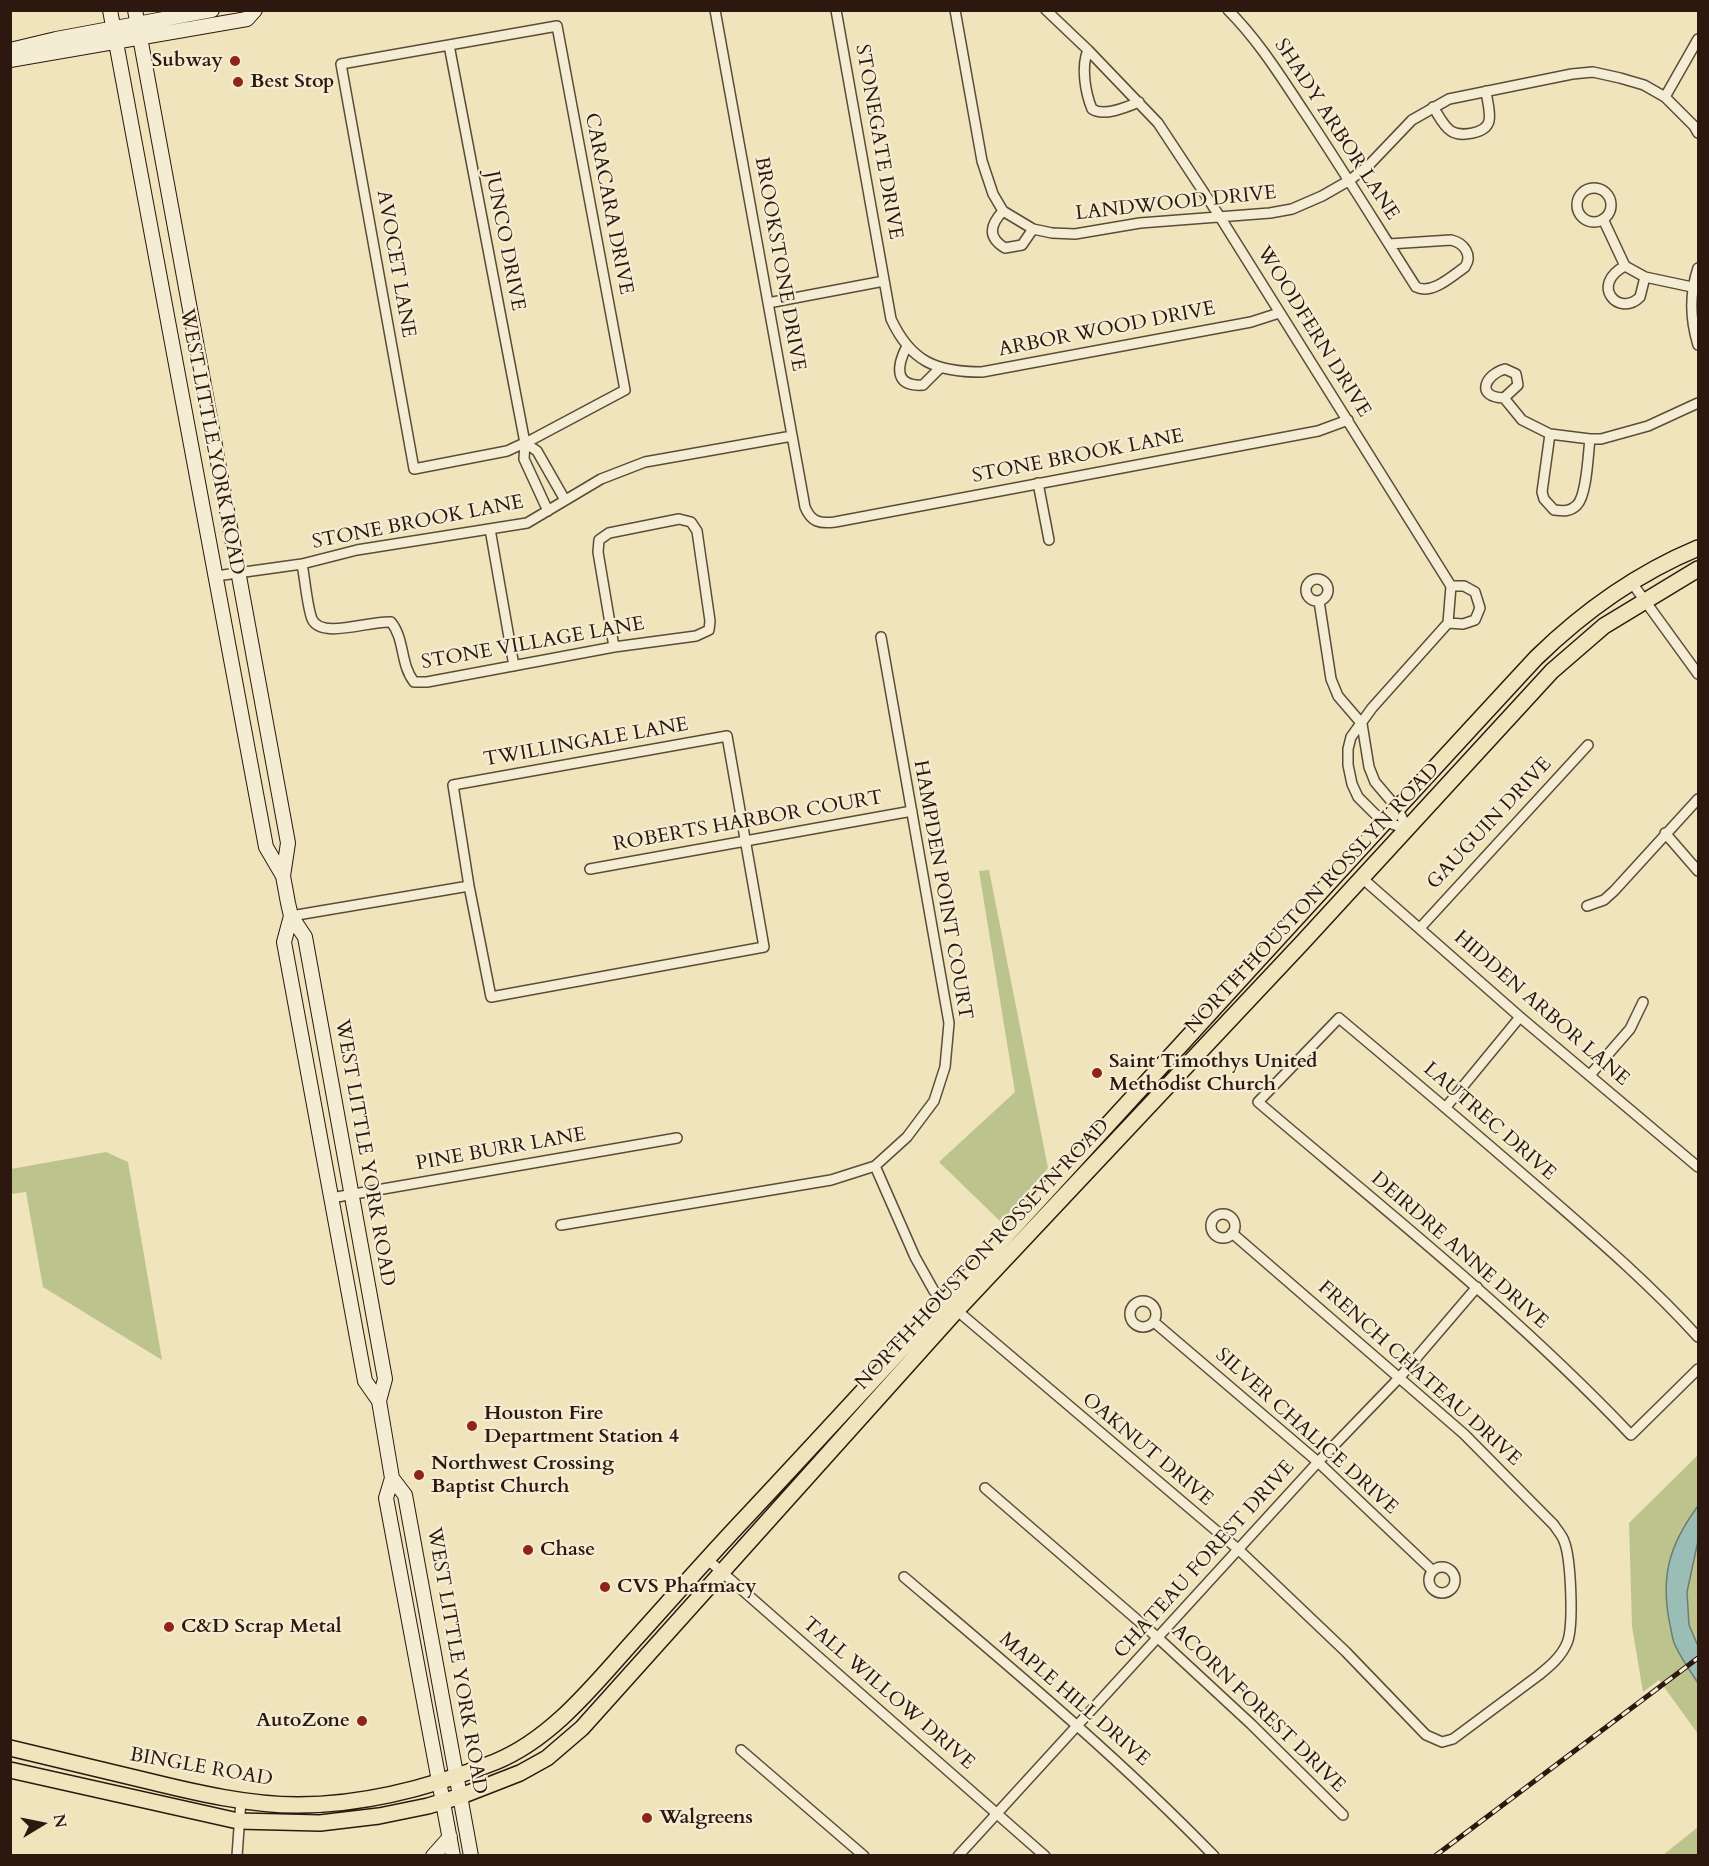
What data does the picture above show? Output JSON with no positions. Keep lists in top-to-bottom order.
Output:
{
  "streets": {
    "main road": ["WEST LITTLE YORK ROAD", "NORTH HOUSTON ROSSLYN ROAD", "BINGLE ROAD"],
    "street": [
      "SHADY ARBOR LANE",
      "STONEGATE DRIVE",
      "CARACARA DRIVE",
      "LANDWOOD DRIVE",
      "JUNCO DRIVE",
      "AVOCET LANE",
      "BROOKSTONE DRIVE",
      "ARBOR WOOD DRIVE",
      "WOODFERN DRIVE",
      "STONE BROOK LANE",
      "STONE VILLAGE LANE",
      "TWILLINGALE LANE",
      "ROBERTS HARBOR COURT",
      "GAUGUIN DRIVE",
      "HAMPDEN POINT COURT",
      "HIDDEN ARBOR LANE",
      "LAUTREC DRIVE",
      "PINE BURR LANE",
      "DEIRDRE ANNE DRIVE",
      "FRENCH CHATEAU DRIVE",
      "SILVER CHALICE DRIVE",
      "OAKNUT DRIVE",
      "CHATEAU FOREST DRIVE",
      "TALL WILLOW DRIVE",
      "MAPLE HILL DRIVE",
      "ACORN FOREST DRIVE"
    ]
  },
  "crossings": [
    ["SHADY ARBOR LANE", "LANDWOOD DRIVE"],
    ["STONEGATE DRIVE", "ARBOR WOOD DRIVE"],
    ["CARACARA DRIVE", "JUNCO DRIVE"],
    ["CARACARA DRIVE", "AVOCET LANE"],
    ["LANDWOOD DRIVE", "WOODFERN DRIVE"],
    ["JUNCO DRIVE", "AVOCET LANE"],
    ["JUNCO DRIVE", "STONE BROOK LANE"],
    ["BROOKSTONE DRIVE", "STONE BROOK LANE"],
    ["ARBOR WOOD DRIVE", "WOODFERN DRIVE"],
    ["WOODFERN DRIVE", "STONE BROOK LANE"],
    ["WEST LITTLE YORK ROAD", "STONE BROOK LANE"],
    ["WEST LITTLE YORK ROAD", "NORTH HOUSTON ROSSLYN ROAD"],
    ["WEST LITTLE YORK ROAD", "PINE BURR LANE"],
    ["WEST LITTLE YORK ROAD", "BINGLE ROAD"],
    ["STONE BROOK LANE", "STONE VILLAGE LANE"],
    ["TWILLINGALE LANE", "ROBERTS HARBOR COURT"],
    ["ROBERTS HARBOR COURT", "HAMPDEN POINT COURT"],
    ["GAUGUIN DRIVE", "HIDDEN ARBOR LANE"],
    ["HAMPDEN POINT COURT", "OAKNUT DRIVE"],
    ["NORTH HOUSTON ROSSLYN ROAD", "HIDDEN ARBOR LANE"],
    ["NORTH HOUSTON ROSSLYN ROAD", "OAKNUT DRIVE"],
    ["NORTH HOUSTON ROSSLYN ROAD", "TALL WILLOW DRIVE"],
    ["NORTH HOUSTON ROSSLYN ROAD", "BINGLE ROAD"],
    ["LAUTREC DRIVE", "DEIRDRE ANNE DRIVE"],
    ["DEIRDRE ANNE DRIVE", "CHATEAU FOREST DRIVE"],
    ["FRENCH CHATEAU DRIVE", "OAKNUT DRIVE"],
    ["FRENCH CHATEAU DRIVE", "CHATEAU FOREST DRIVE"],
    ["SILVER CHALICE DRIVE", "CHATEAU FOREST DRIVE"],
    ["OAKNUT DRIVE", "CHATEAU FOREST DRIVE"],
    ["CHATEAU FOREST DRIVE", "TALL WILLOW DRIVE"],
    ["CHATEAU FOREST DRIVE", "MAPLE HILL DRIVE"],
    ["CHATEAU FOREST DRIVE", "ACORN FOREST DRIVE"]
  ],
  "places": [
    "Subway",
    "Best Stop",
    "Saint Timothys United Methodist Church",
    "Houston Fire Department Station 4",
    "Northwest Crossing Baptist Church",
    "Chase",
    "CVS Pharmacy",
    "C&D Scrap Metal",
    "AutoZone",
    "Walgreens"
  ],
  "north": "right"
}
